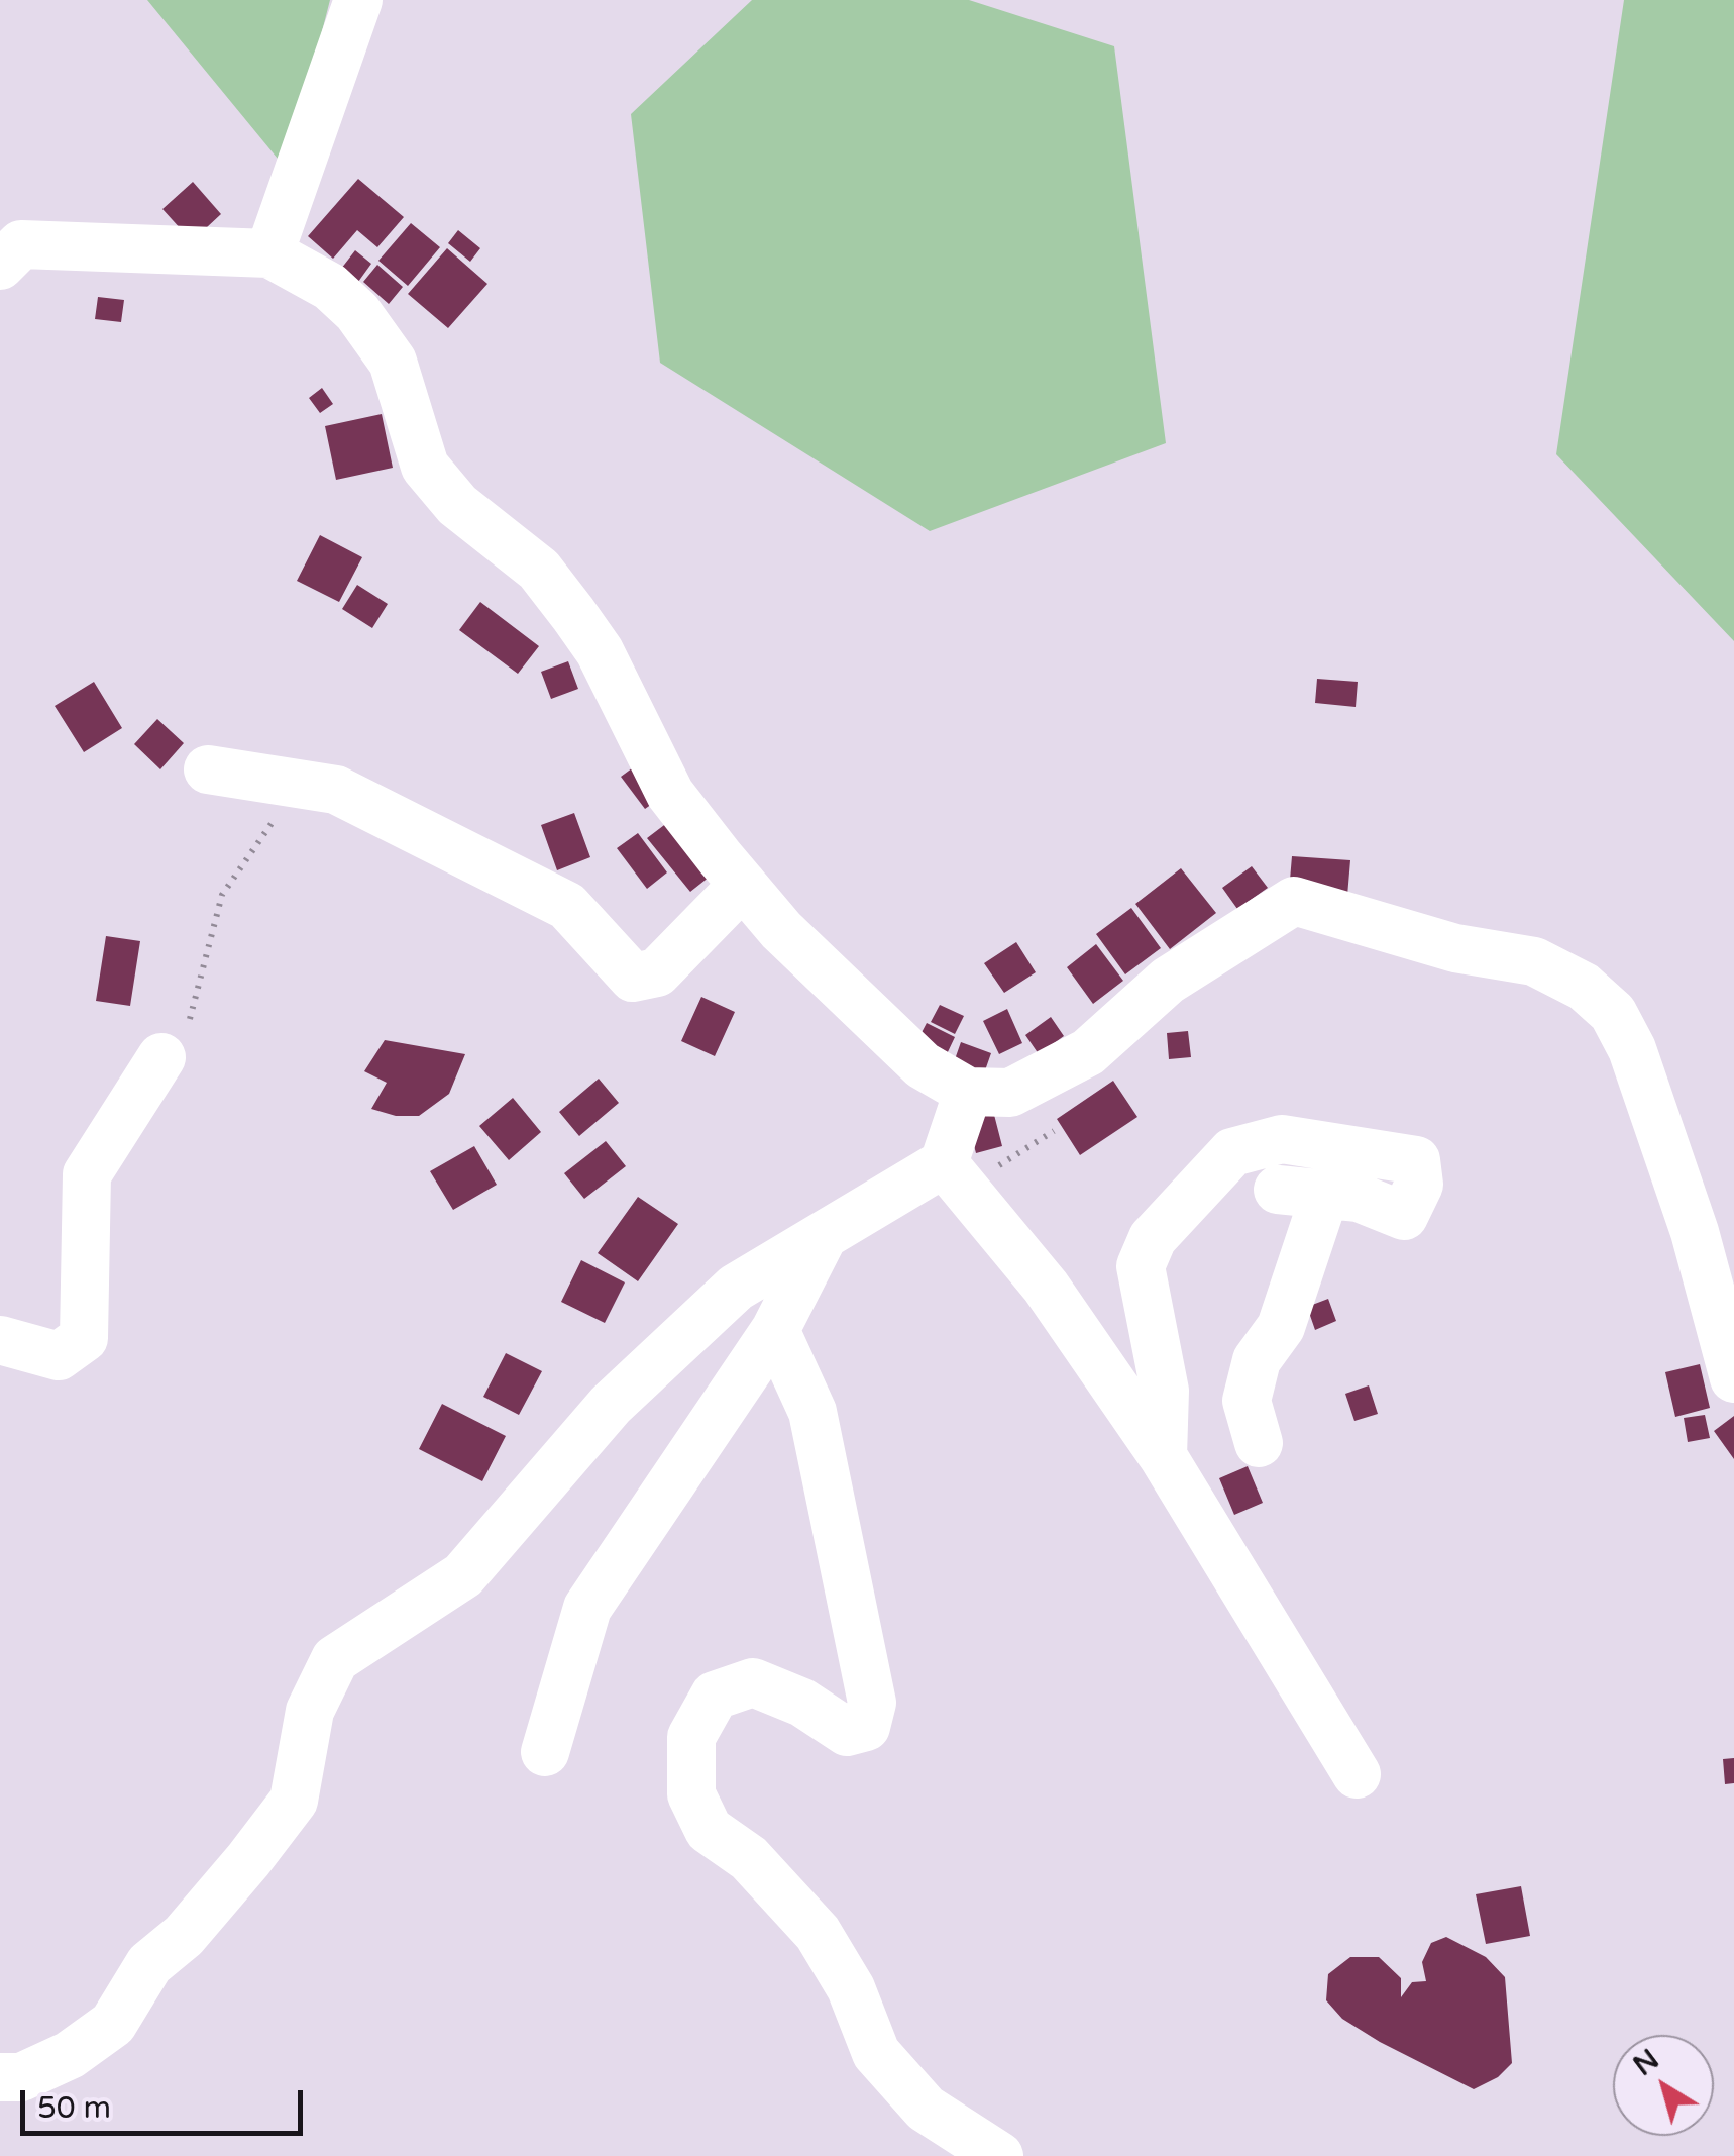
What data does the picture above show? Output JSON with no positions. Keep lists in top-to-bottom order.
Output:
{
  "scale_bar": "50 m",
  "north": "top left"
}
